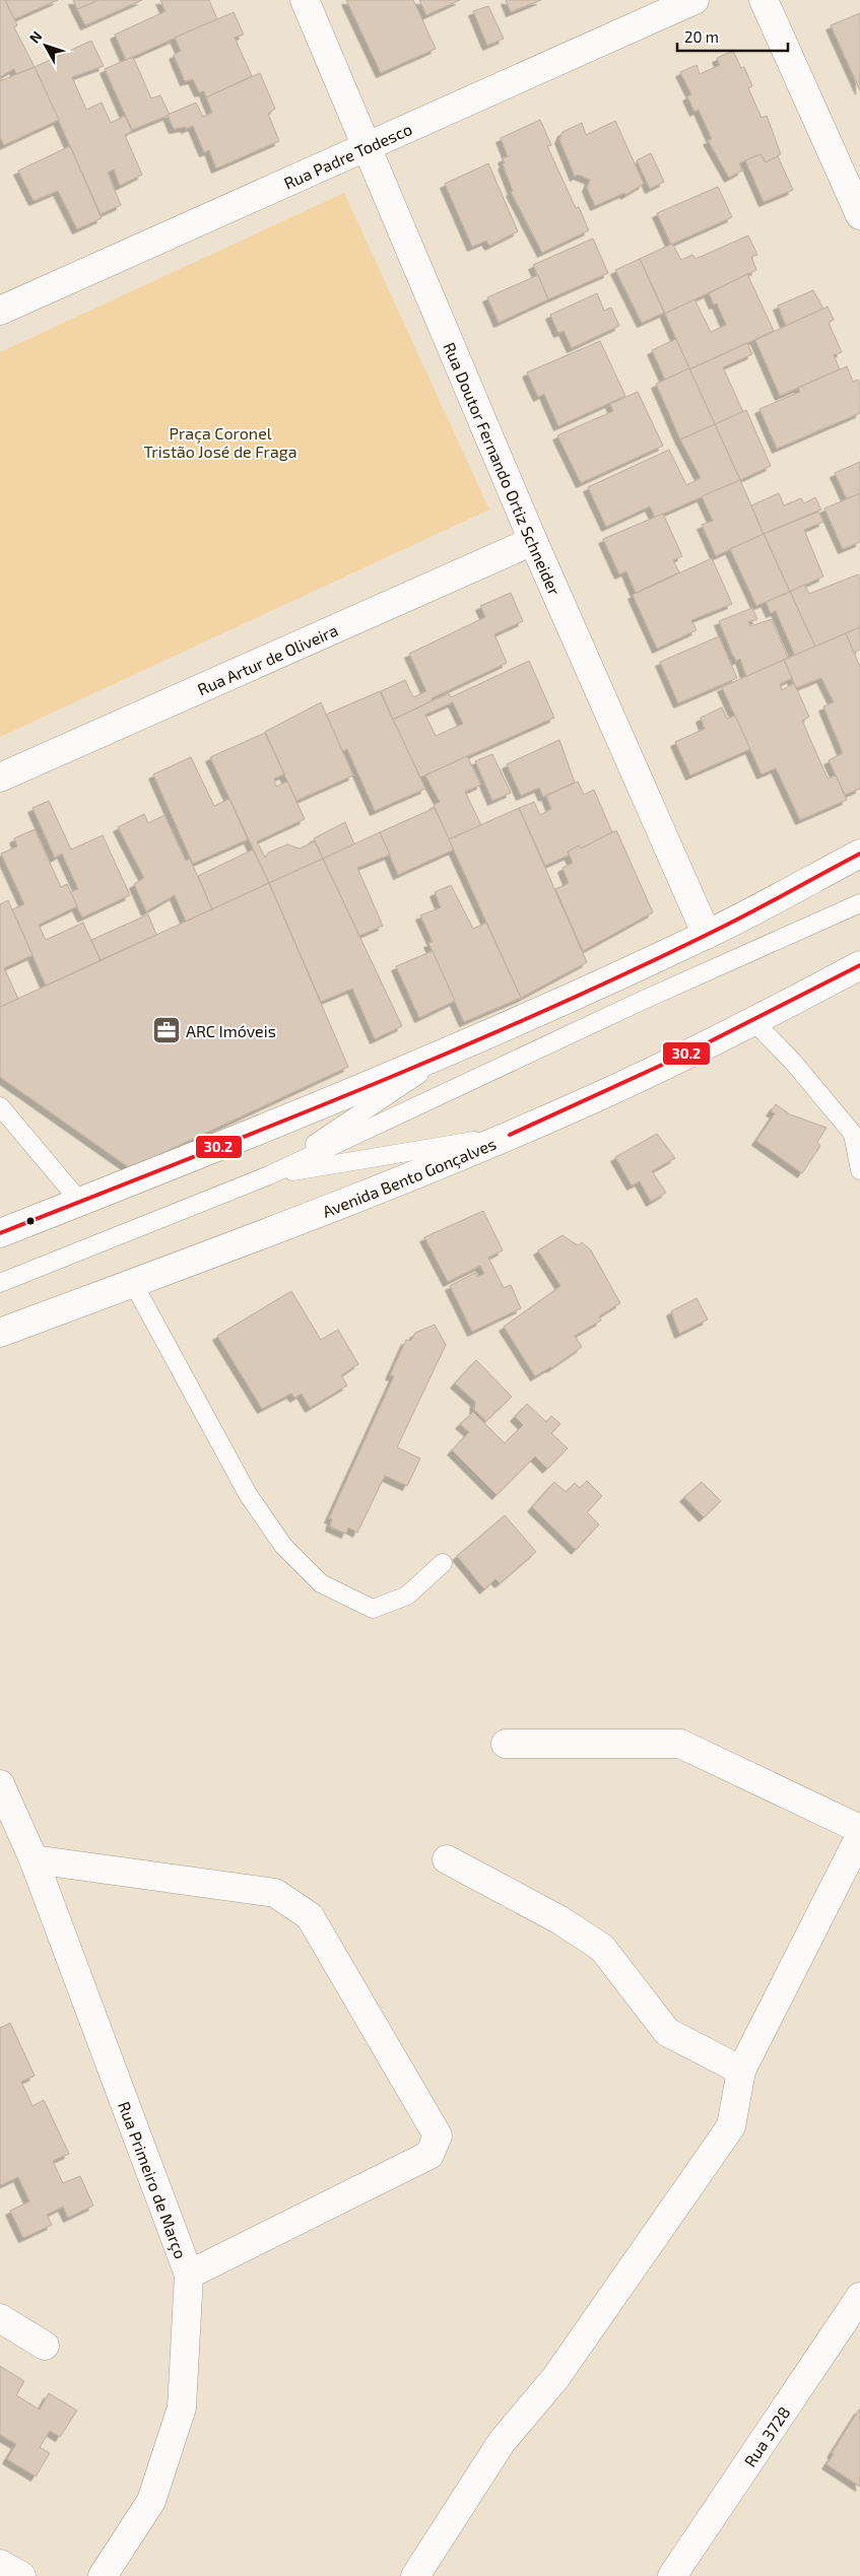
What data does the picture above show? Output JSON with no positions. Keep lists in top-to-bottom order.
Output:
{
  "streets": {
    "street": [
      "Rua Padre Todesco",
      "Rua Doutor Fernando Ortiz Schneider",
      "Rua Artur de Oliveira",
      "Avenida Bento Gonçalves",
      "Rua Primeiro de Março",
      "Rua 3728"
    ]
  },
  "crossings": [
    ["Rua Padre Todesco", "Rua Doutor Fernando Ortiz Schneider"],
    ["Rua Doutor Fernando Ortiz Schneider", "Rua Artur de Oliveira"]
  ],
  "parks": ["Praça Coronel Tristão José de Fraga"],
  "places": {
    "office": ["ARC Imóveis"]
  },
  "lines": ["transit line 30.2"],
  "scale_bar": "20 m",
  "north": "top left"
}
